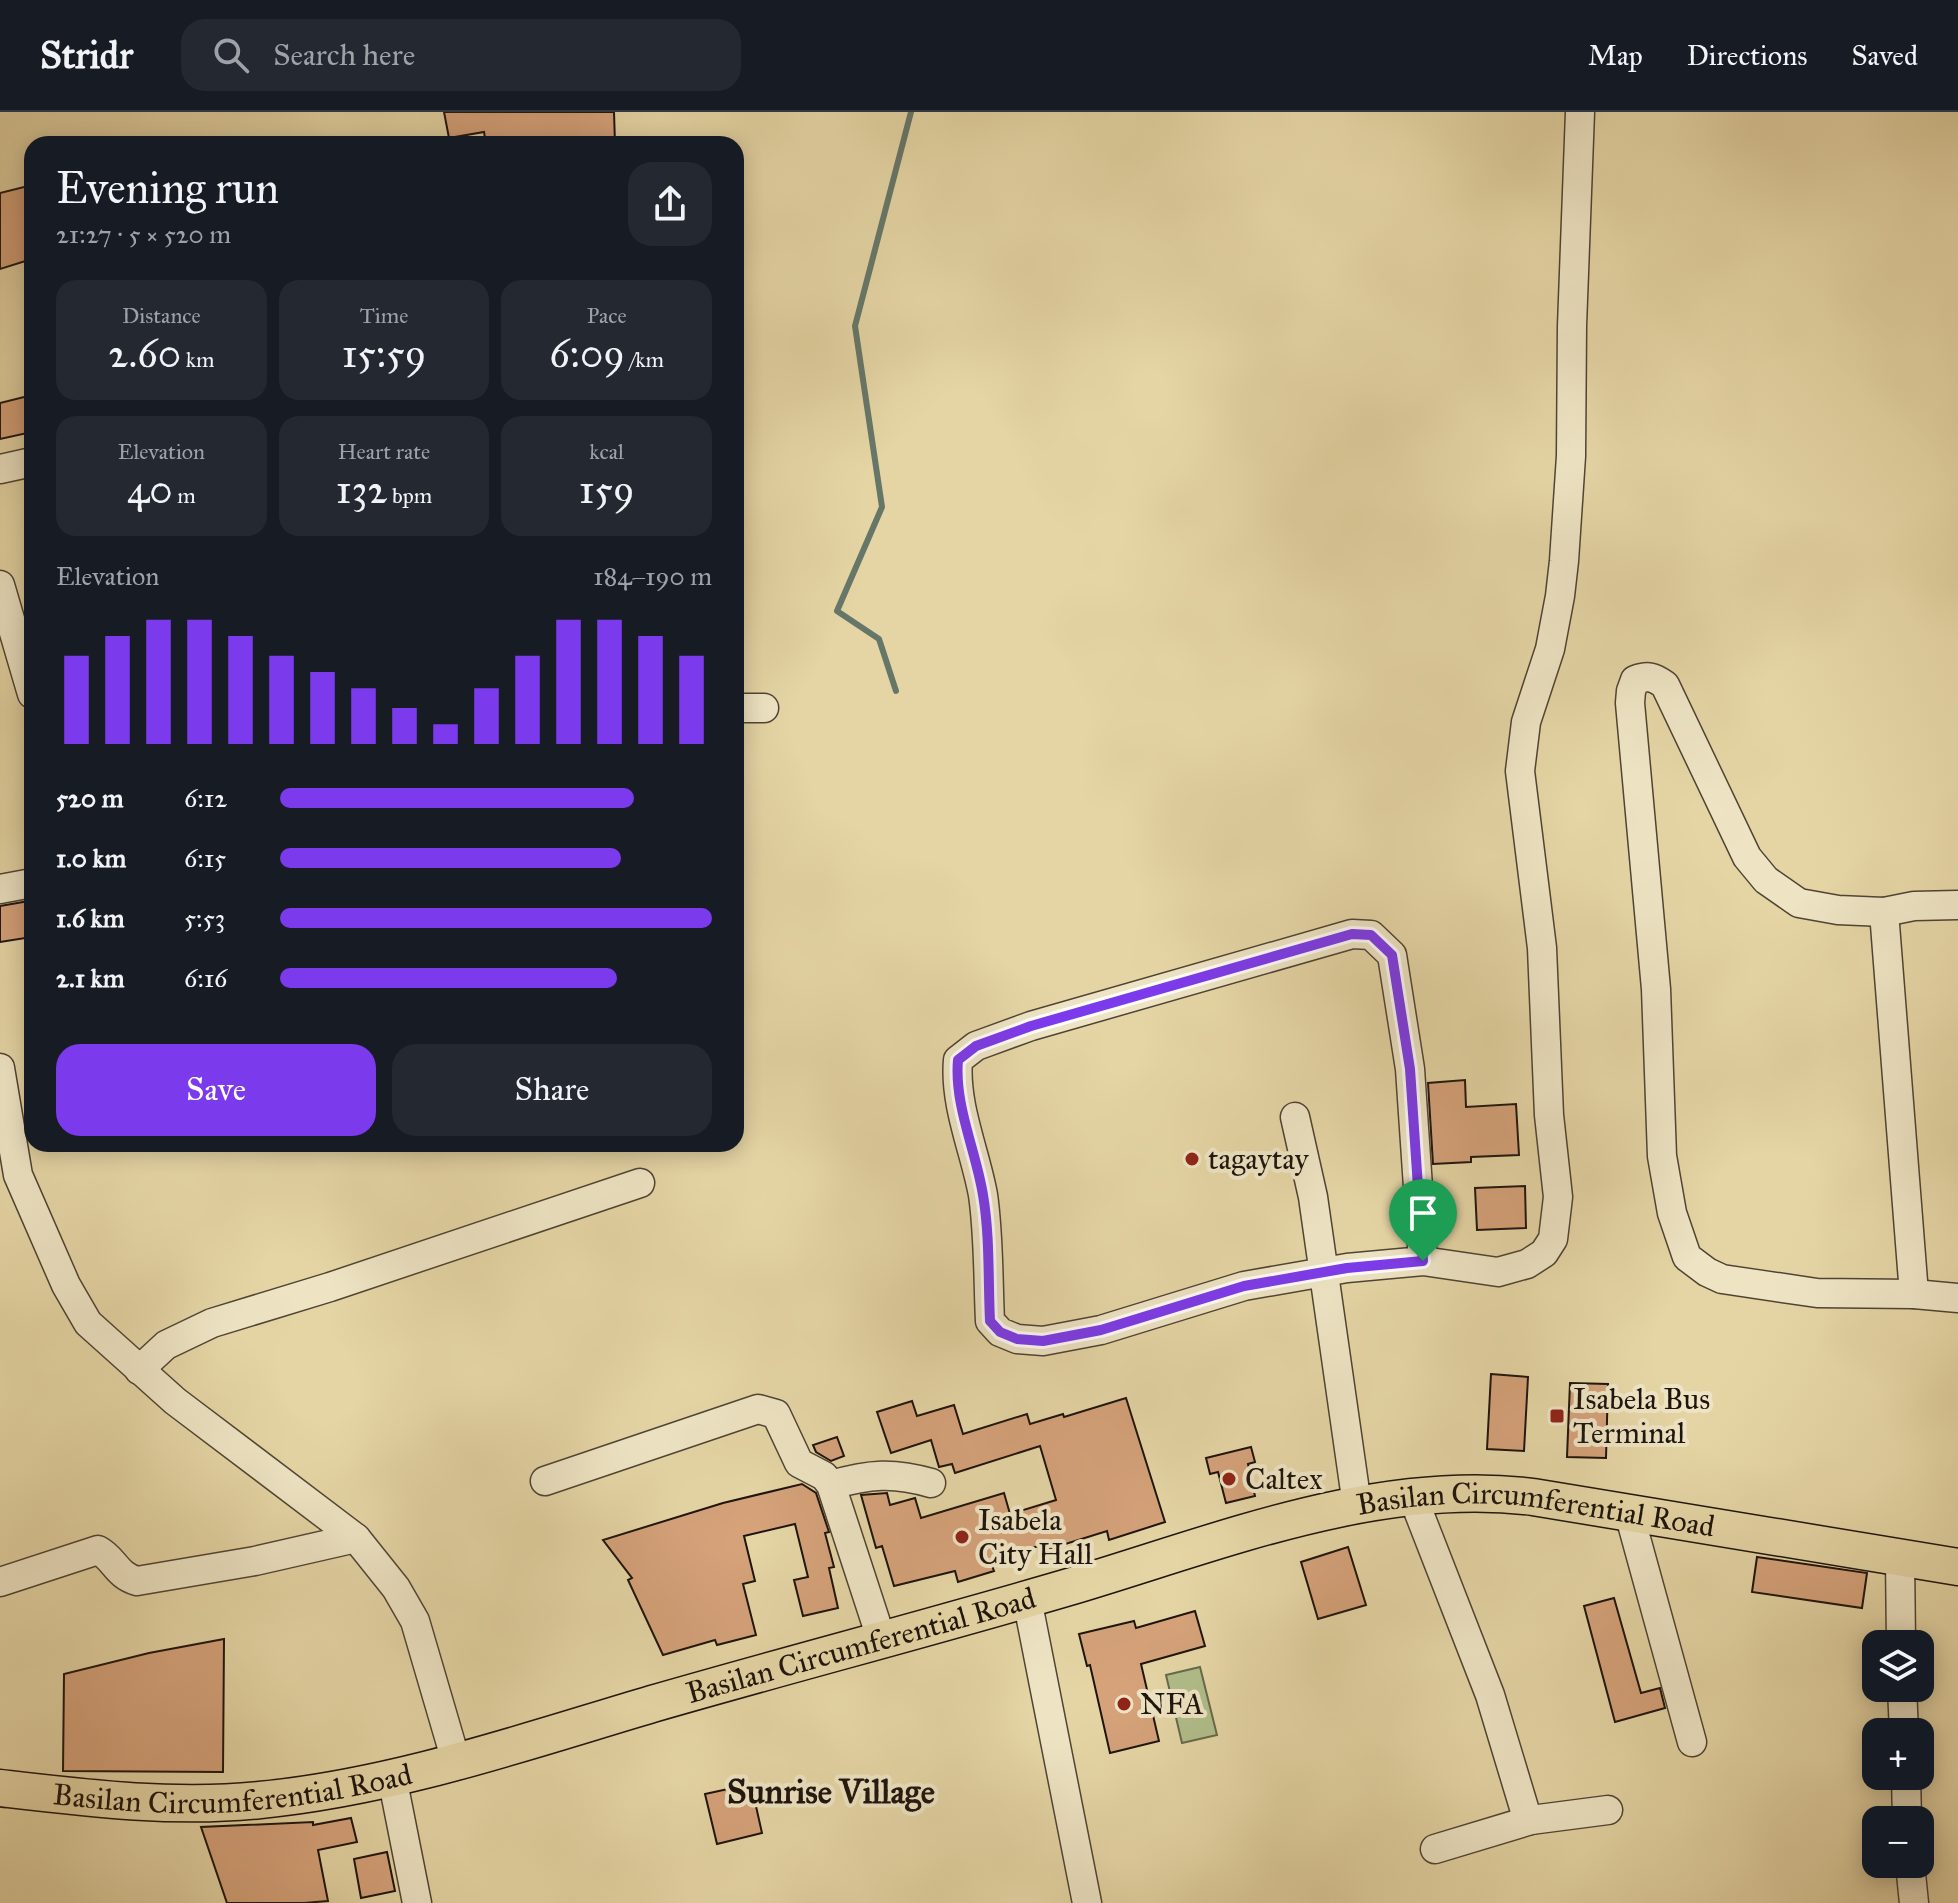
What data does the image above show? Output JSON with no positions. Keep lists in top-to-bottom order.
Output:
{
  "streets": {
    "main road": ["Basilan Circumferential Road"]
  },
  "districts": ["Sunrise Village"],
  "places": {
    "other": [
      "tagaytay",
      "Caltex",
      "Isabela City Hall",
      "NFA"
    ],
    "transit": ["Isabela Bus Terminal"]
  },
  "page": {
    "header": "Stridr",
    "search": "Search here",
    "nav": ["Map", "Directions", "Saved"],
    "heading": ["Evening run", "21:27 · 5 × 520 m"],
    "stats": [
      ["Distance", "2.60 km"],
      ["Time", "15:59"],
      ["Pace", "6:09 /km"],
      ["Elevation", "40 m"],
      ["Heart rate", "132 bpm"],
      ["kcal", "159"]
    ],
    "chart": ["Elevation", "184–190 m"],
    "list": [
      {
        "name": "520 m",
        "note": "6:12"
      },
      {
        "name": "1.0 km",
        "note": "6:15"
      },
      {
        "name": "1.6 km",
        "note": "5:53"
      },
      {
        "name": "2.1 km",
        "note": "6:16"
      }
    ],
    "buttons": ["Save", "Share"],
    "map_buttons": ["+", "−"]
  }
}
